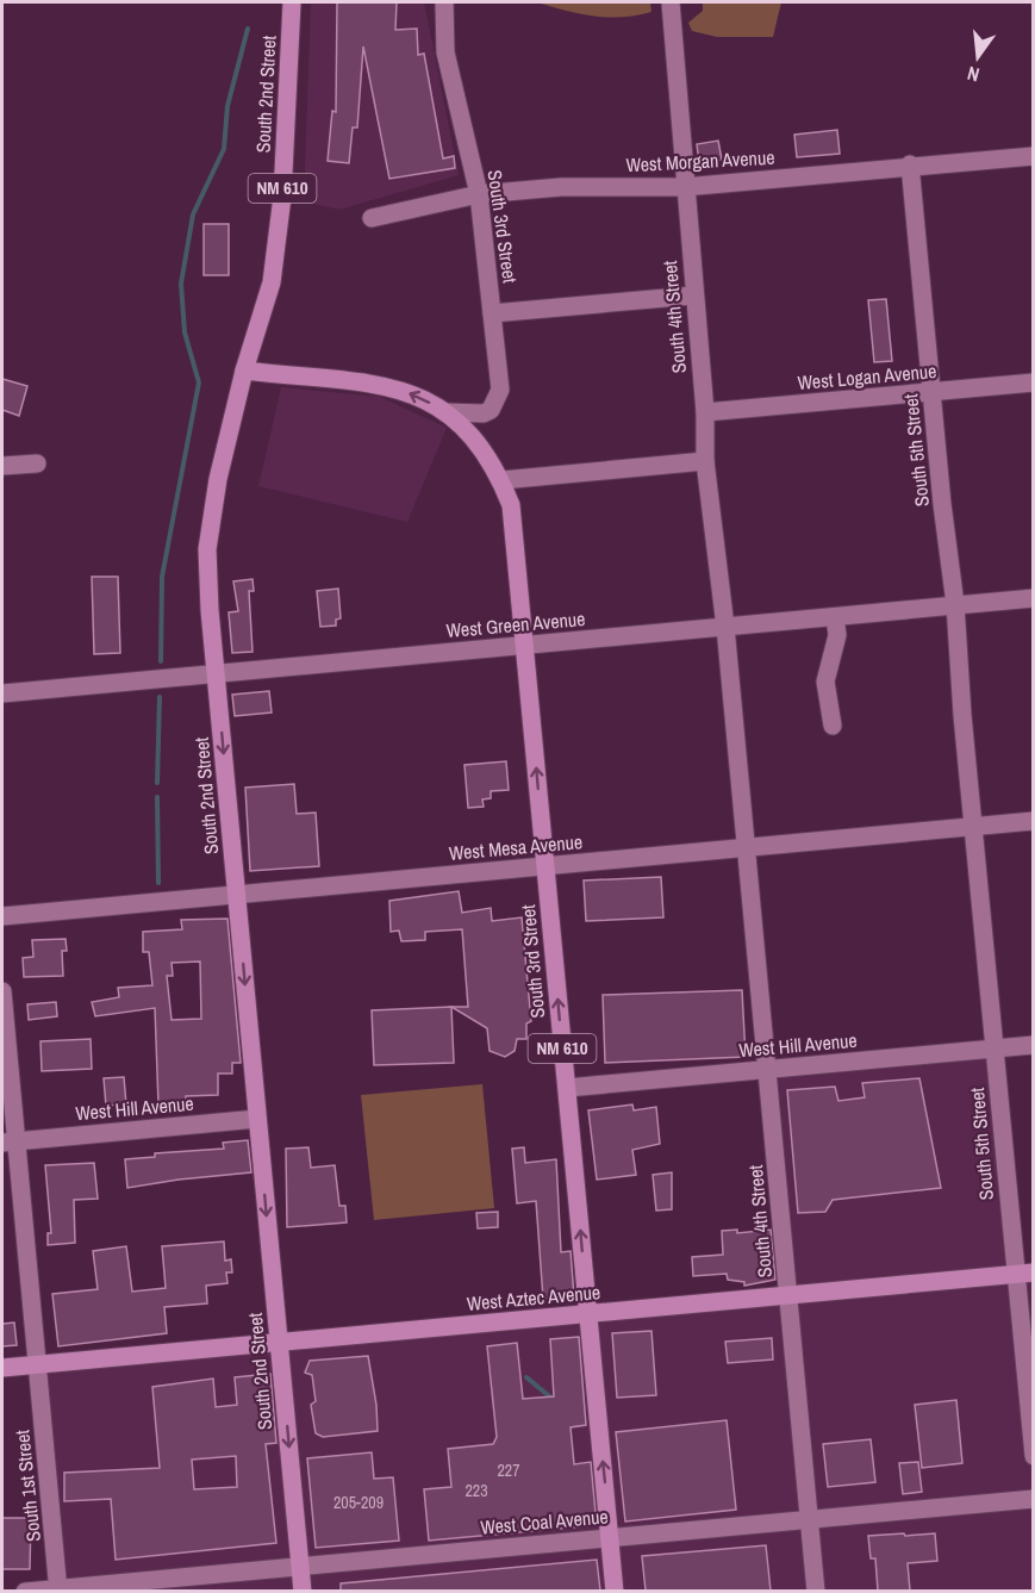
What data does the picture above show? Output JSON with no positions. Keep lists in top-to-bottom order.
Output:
{
  "streets": {
    "main road": [
      "South 2nd Street",
      "NM 610",
      "South 3rd Street",
      "West Aztec Avenue"
    ],
    "street": [
      "West Morgan Avenue",
      "South 4th Street",
      "West Logan Avenue",
      "South 5th Street",
      "West Green Avenue",
      "West Mesa Avenue",
      "West Hill Avenue",
      "South 1st Street",
      "West Coal Avenue"
    ]
  },
  "crossings": [
    ["South 2nd Street", "NM 610"],
    ["South 2nd Street", "West Green Avenue"],
    ["South 2nd Street", "West Mesa Avenue"],
    ["South 2nd Street", "West Hill Avenue"],
    ["South 2nd Street", "West Aztec Avenue"],
    ["South 2nd Street", "West Coal Avenue"],
    ["West Morgan Avenue", "South 3rd Street"],
    ["West Morgan Avenue", "South 4th Street"],
    ["West Morgan Avenue", "South 5th Street"],
    ["NM 610", "South 3rd Street"],
    ["South 3rd Street", "West Green Avenue"],
    ["South 3rd Street", "West Mesa Avenue"],
    ["South 3rd Street", "West Hill Avenue"],
    ["South 3rd Street", "West Aztec Avenue"],
    ["South 3rd Street", "West Coal Avenue"],
    ["South 4th Street", "West Logan Avenue"],
    ["South 4th Street", "West Green Avenue"],
    ["South 4th Street", "West Mesa Avenue"],
    ["South 4th Street", "West Hill Avenue"],
    ["South 4th Street", "West Aztec Avenue"],
    ["South 4th Street", "West Coal Avenue"],
    ["West Logan Avenue", "South 5th Street"],
    ["South 5th Street", "West Green Avenue"],
    ["South 5th Street", "West Mesa Avenue"],
    ["South 5th Street", "West Hill Avenue"],
    ["South 5th Street", "West Aztec Avenue"],
    ["West Hill Avenue", "South 1st Street"],
    ["West Aztec Avenue", "South 1st Street"],
    ["South 1st Street", "West Coal Avenue"]
  ],
  "one_way": ["South 2nd Street", "South 3rd Street"],
  "house_numbers": ["227", "223", "205-209"],
  "north": "bottom"
}
